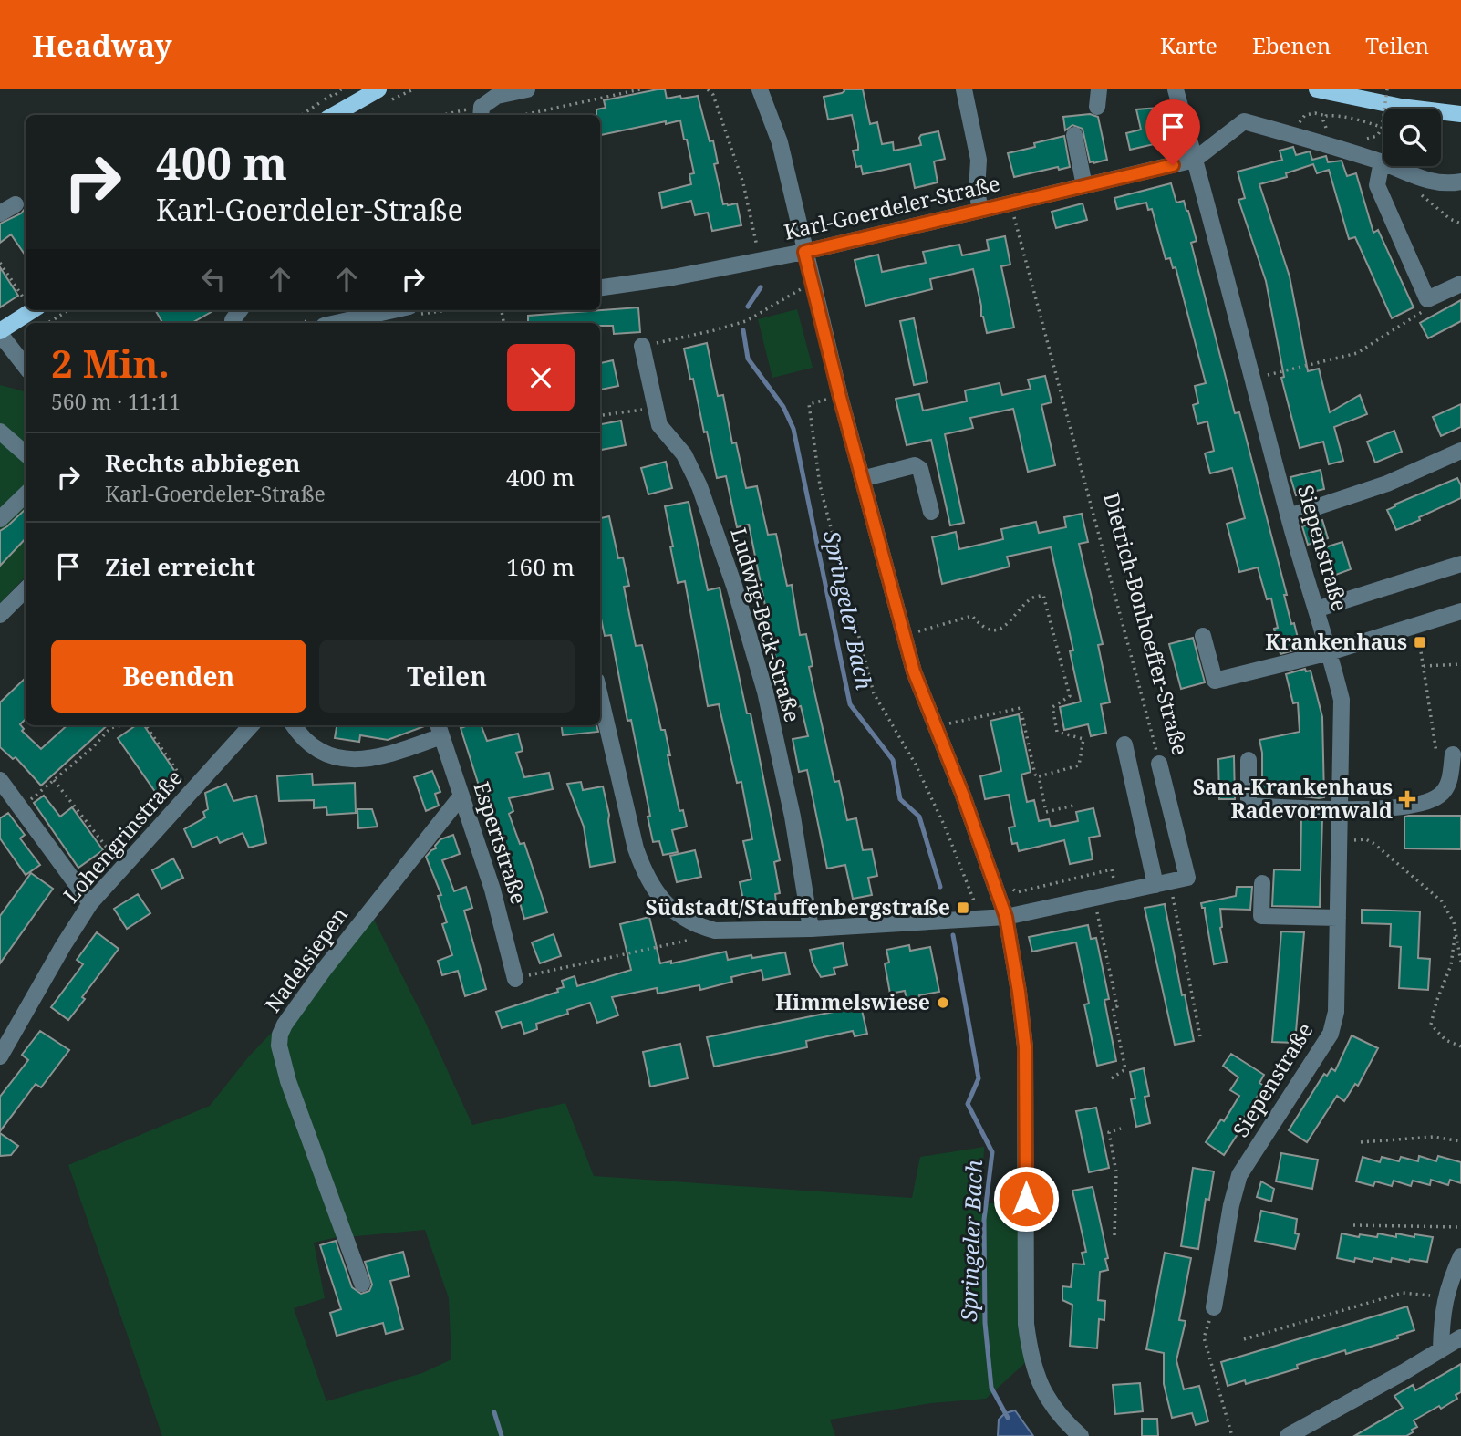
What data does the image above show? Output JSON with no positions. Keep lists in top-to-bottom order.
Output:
{
  "streets": {
    "street": [
      "Karl-Goerdeler-Straße",
      "Siepenstraße",
      "Dietrich-Bonhoeffer-Straße",
      "Ludwig-Beck-Straße",
      "Lohengrinstraße",
      "Espertstraße",
      "Nadelsiepen"
    ]
  },
  "crossings": [
    ["Karl-Goerdeler-Straße", "Siepenstraße"],
    ["Karl-Goerdeler-Straße", "Dietrich-Bonhoeffer-Straße"],
    ["Espertstraße", "Nadelsiepen"]
  ],
  "water": ["Springeler Bach"],
  "places": {
    "transit": ["Krankenhaus", "Südstadt/Stauffenbergstraße"],
    "health": ["Sana-Krankenhaus Radevormwald"],
    "other": ["Himmelswiese"]
  },
  "page": {
    "header": "Headway",
    "nav": ["Karte", "Ebenen", "Teilen"],
    "turn": ["400 m", "Karl-Goerdeler-Straße"],
    "heading": ["2 Min.", "560 m · 11:11"],
    "list": [
      {
        "name": "Rechts abbiegen",
        "note": "Karl-Goerdeler-Straße",
        "value": "400 m"
      },
      {
        "name": "Ziel erreicht",
        "value": "160 m"
      }
    ],
    "buttons": ["Beenden", "Teilen"]
  }
}
